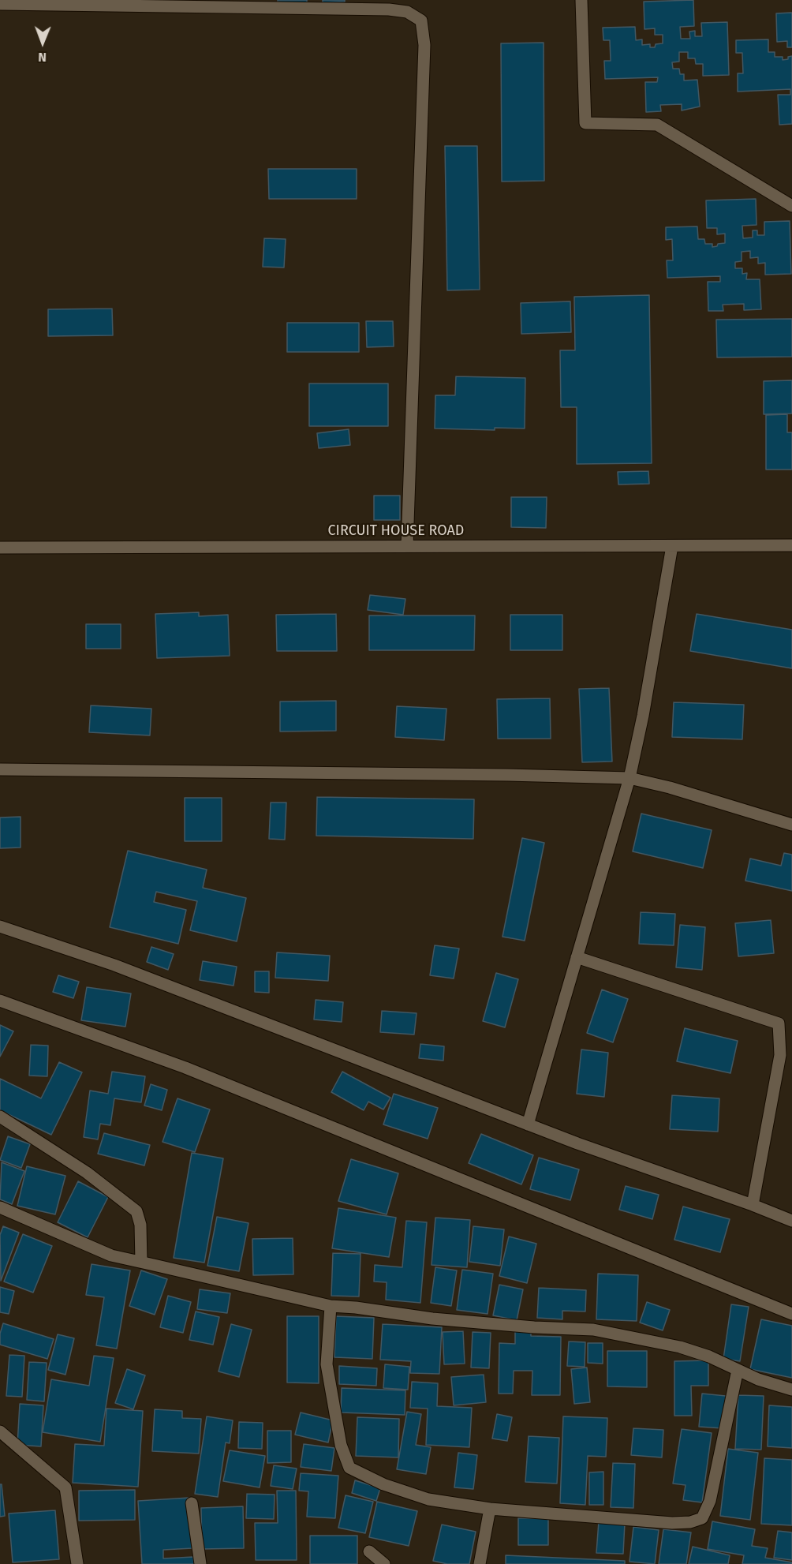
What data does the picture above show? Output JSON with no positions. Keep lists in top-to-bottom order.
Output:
{
  "streets": {
    "street": ["CIRCUIT HOUSE ROAD"]
  },
  "north": "bottom"
}
